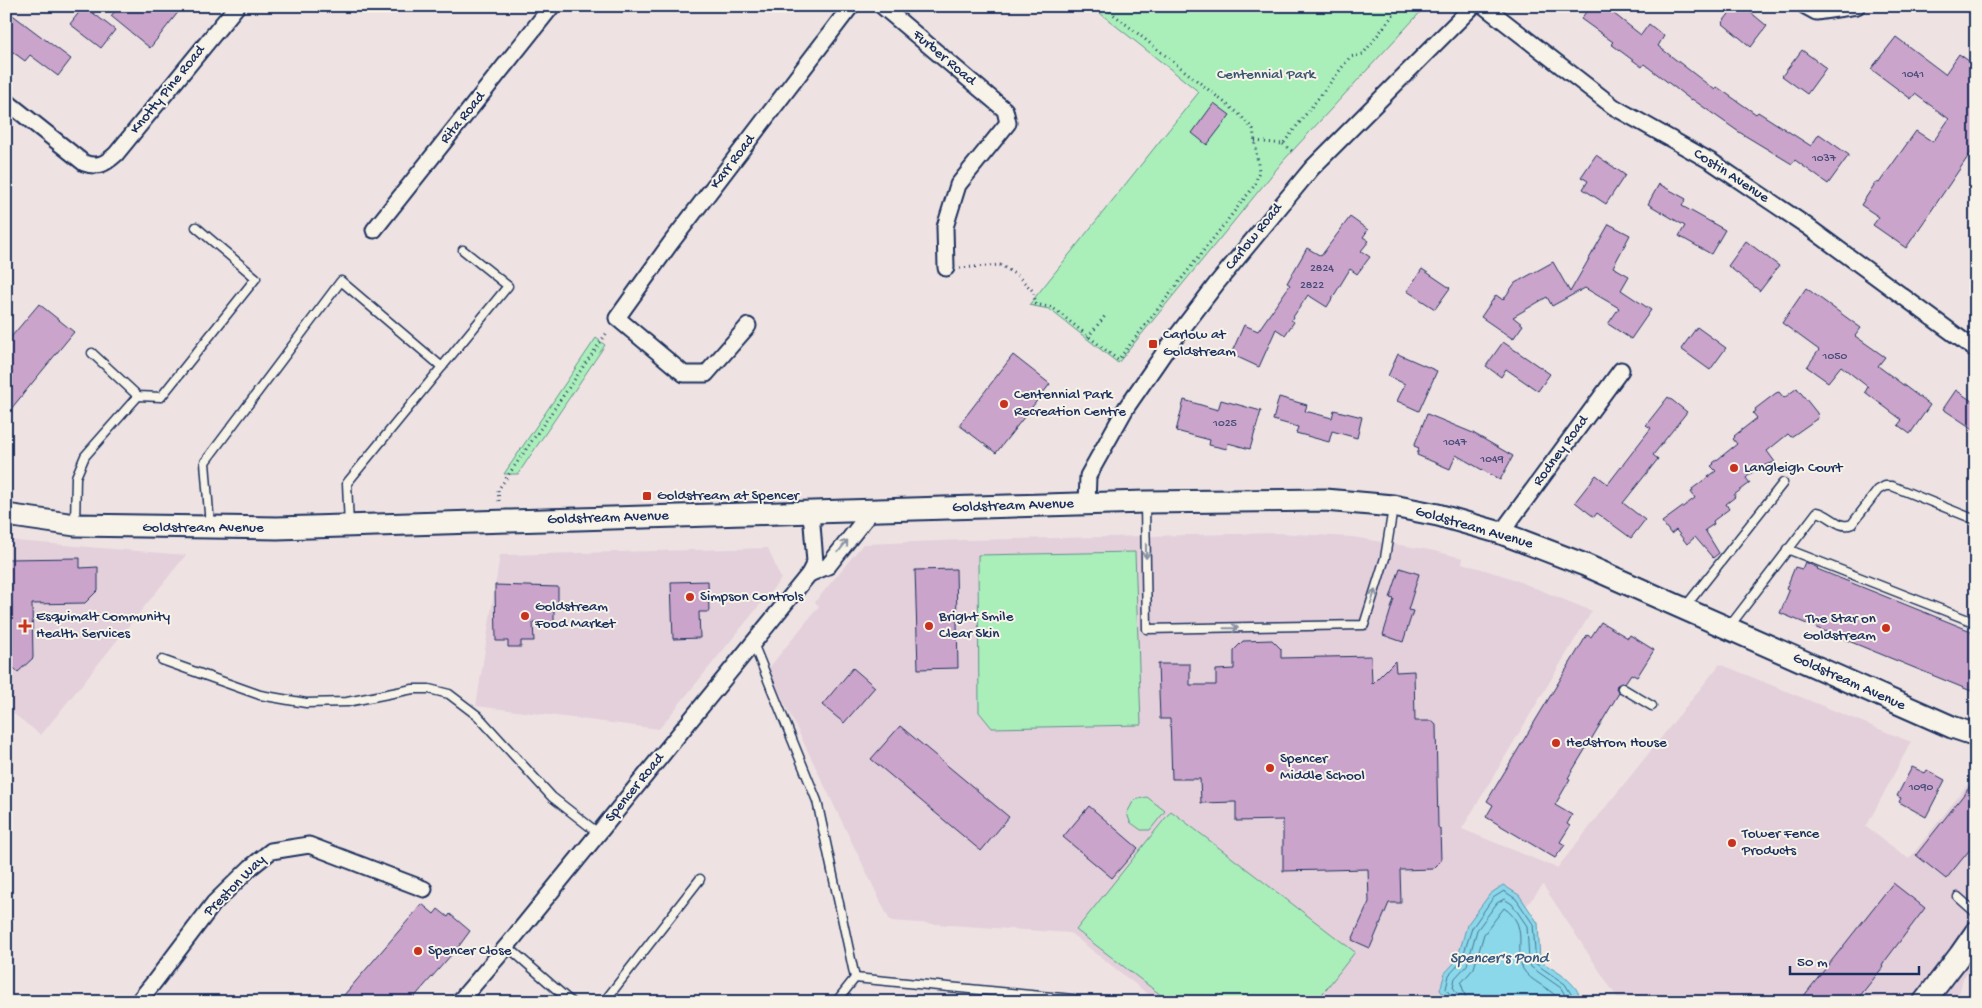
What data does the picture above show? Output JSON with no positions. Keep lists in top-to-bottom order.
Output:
{
  "streets": {
    "main road": ["Goldstream Avenue"],
    "street": [
      "Furber Road",
      "Knotty Pine Road",
      "Rita Road",
      "Karr Road",
      "Costin Avenue",
      "Carlow Road",
      "Rodney Road",
      "Spencer Road",
      "Preston Way"
    ]
  },
  "crossings": [
    ["Carlow Road", "Goldstream Avenue"],
    ["Rodney Road", "Goldstream Avenue"],
    ["Goldstream Avenue", "Spencer Road"]
  ],
  "water": ["Spencer's Pond"],
  "parks": ["Centennial Park"],
  "places": {
    "transit": ["Carlow at Goldstream", "Goldstream at Spencer"],
    "other": [
      "Centennial Park Recreation Centre",
      "Langleigh Court",
      "Simpson Controls",
      "Goldstream Food Market",
      "Bright Smile Clear Skin",
      "The Star on Goldstream",
      "Hedstrom House",
      "Spencer Middle School",
      "Tower Fence Products",
      "Spencer Close"
    ],
    "health": ["Esquimalt Community Health Services"]
  },
  "house_numbers": [
    "1041",
    "1037",
    "2824",
    "2822",
    "1050",
    "1025",
    "1047",
    "1049",
    "1090"
  ],
  "scale_bar": "50 m"
}
